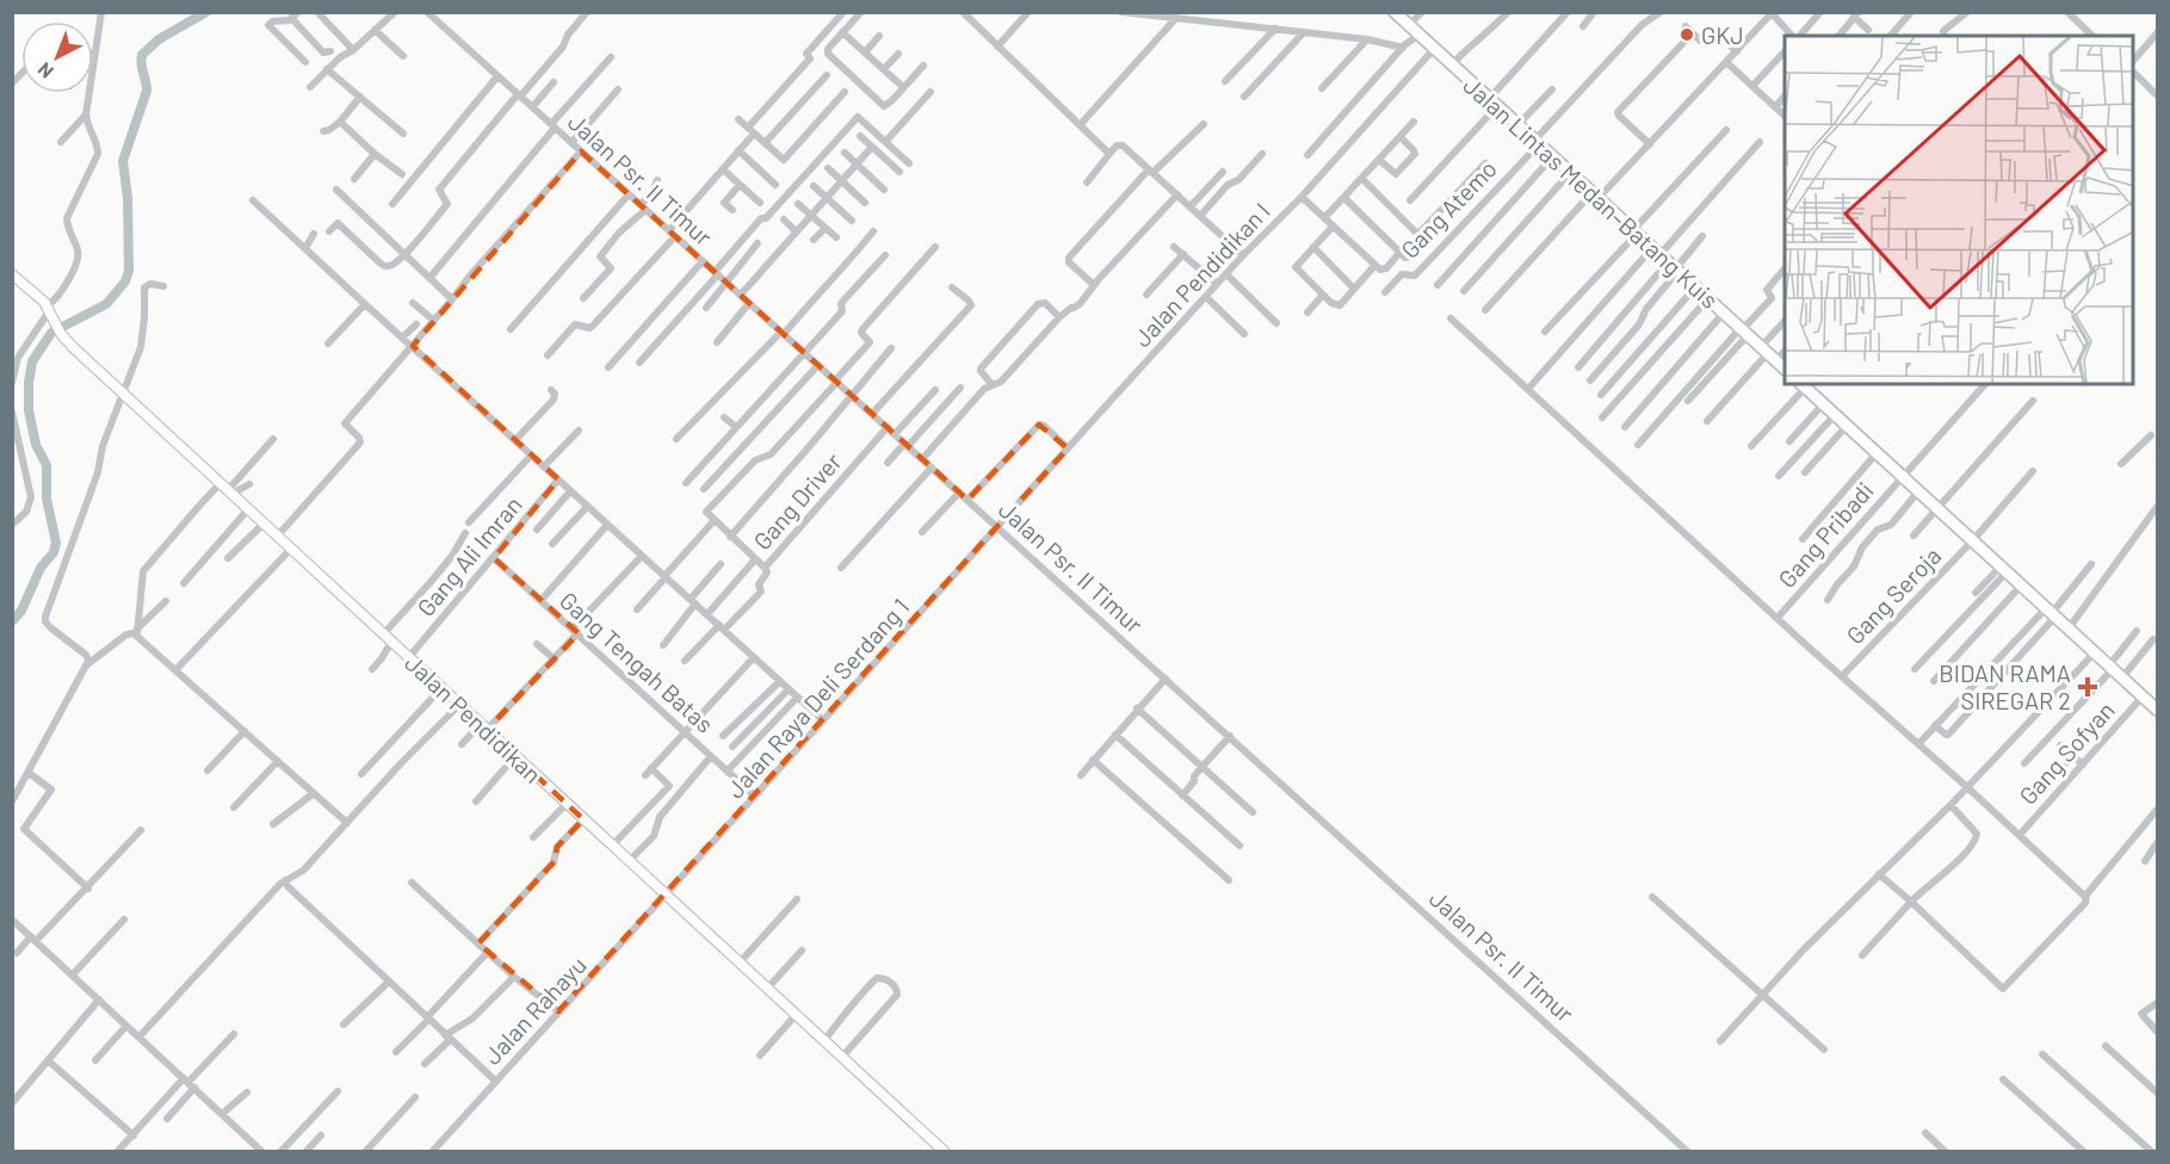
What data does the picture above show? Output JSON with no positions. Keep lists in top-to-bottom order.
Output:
{
  "streets": {
    "highway": ["Jalan Lintas Medan–Batang Kuis"],
    "main road": ["Jalan Pendidikan"],
    "street": [
      "Jalan Psr. II Timur",
      "Gang Atemo",
      "Jalan Pendidikan I",
      "Gang Driver",
      "Gang Pribadi",
      "Gang Ali Imran",
      "Gang Seroja",
      "Gang Tengah Batas",
      "Jalan Raya Deli Serdang 1",
      "Gang Sofyan",
      "Jalan Rahayu"
    ]
  },
  "crossings": [
    ["Jalan Psr. II Timur", "Jalan Pendidikan I"],
    ["Jalan Psr. II Timur", "Gang Driver"],
    ["Jalan Psr. II Timur", "Jalan Raya Deli Serdang 1"],
    ["Jalan Lintas Medan–Batang Kuis", "Gang Atemo"],
    ["Jalan Lintas Medan–Batang Kuis", "Jalan Pendidikan I"],
    ["Jalan Pendidikan I", "Jalan Raya Deli Serdang 1"],
    ["Gang Ali Imran", "Gang Tengah Batas"],
    ["Gang Ali Imran", "Jalan Pendidikan"],
    ["Gang Tengah Batas", "Jalan Raya Deli Serdang 1"],
    ["Jalan Raya Deli Serdang 1", "Jalan Pendidikan"],
    ["Jalan Raya Deli Serdang 1", "Jalan Rahayu"],
    ["Jalan Pendidikan", "Jalan Rahayu"]
  ],
  "places": {
    "other": ["GKJ"],
    "health": ["BIDAN RAMA SIREGAR 2"]
  },
  "north": "bottom left"
}
